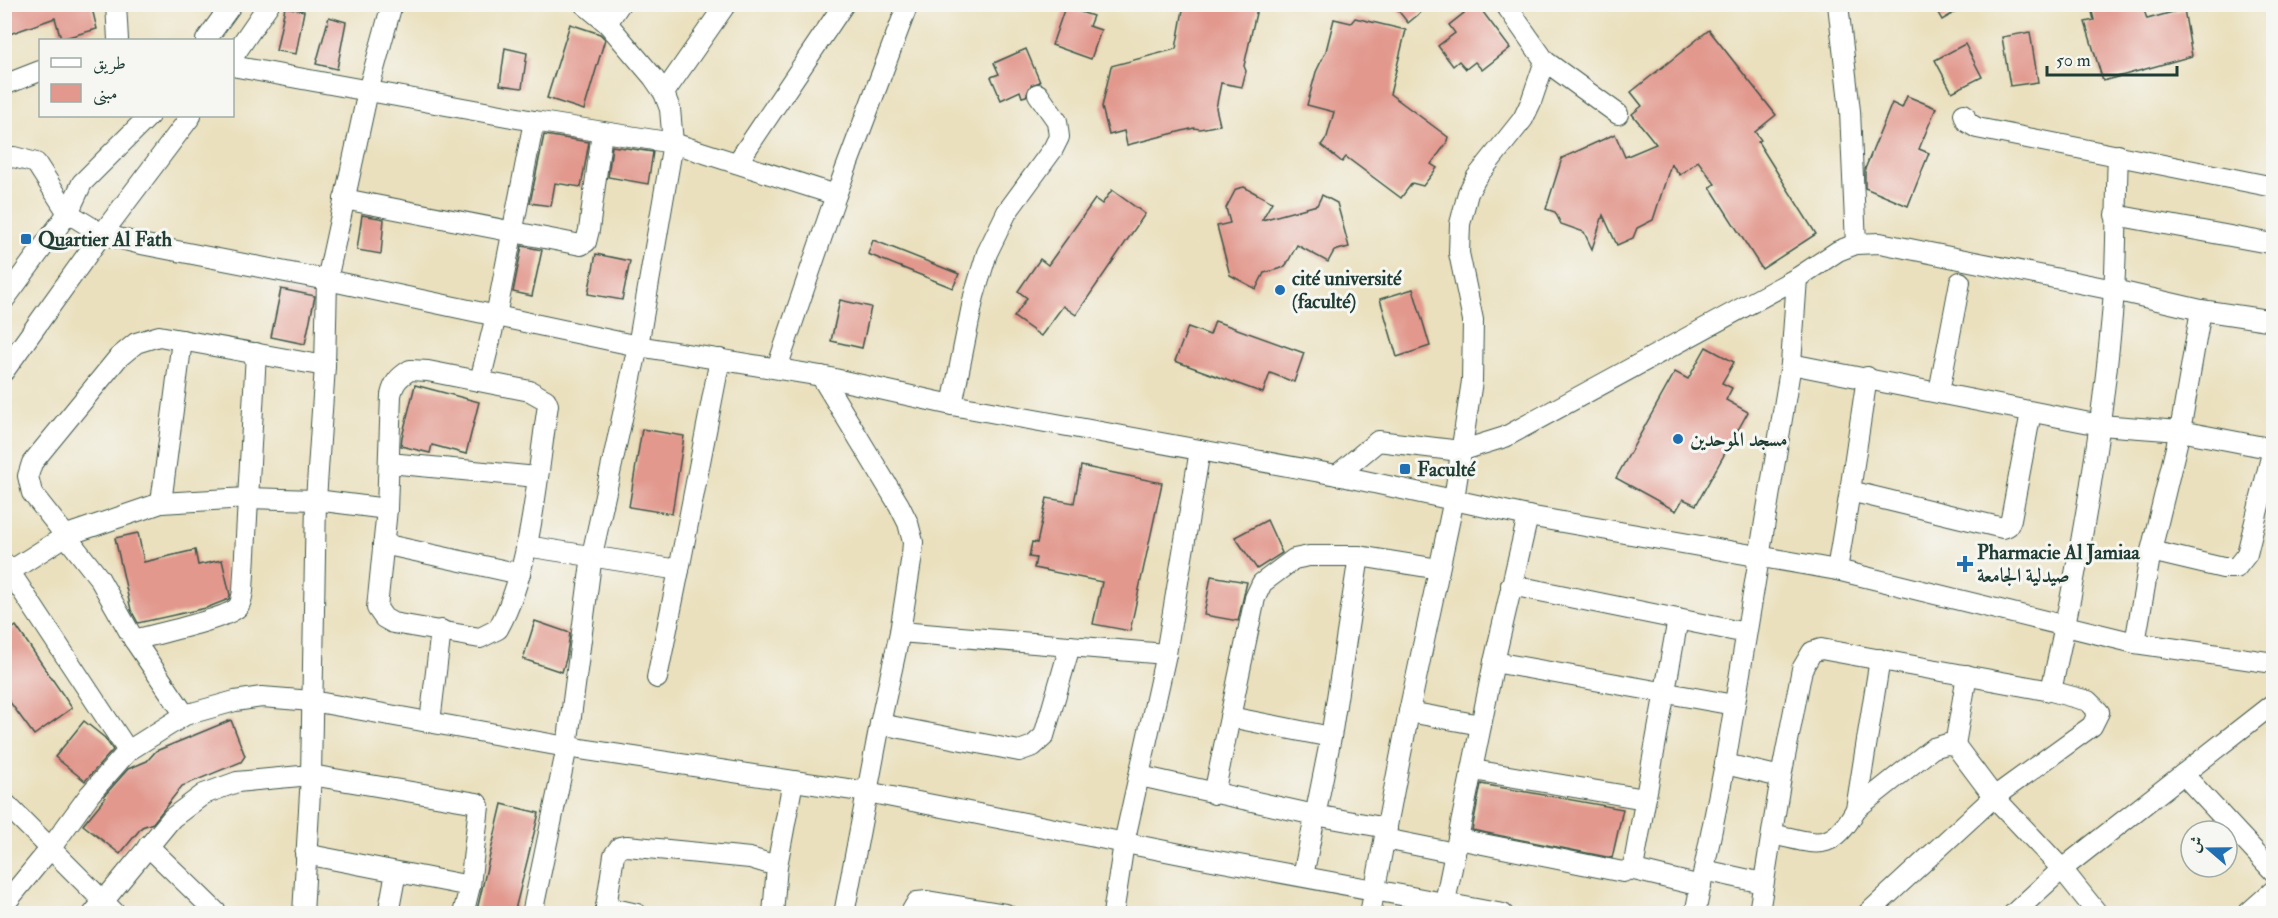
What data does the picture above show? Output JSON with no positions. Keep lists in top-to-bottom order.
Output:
{
  "places": {
    "transit": ["Quartier Al Fath", "Faculté"],
    "other": ["cité université (faculté)", "مسجد الموحدين"],
    "health": ["Pharmacie Al Jamiaa صيدلية الجامعة"]
  },
  "legend": ["طريق", "مبنى"],
  "scale_bar": "50 m",
  "north": "left"
}
